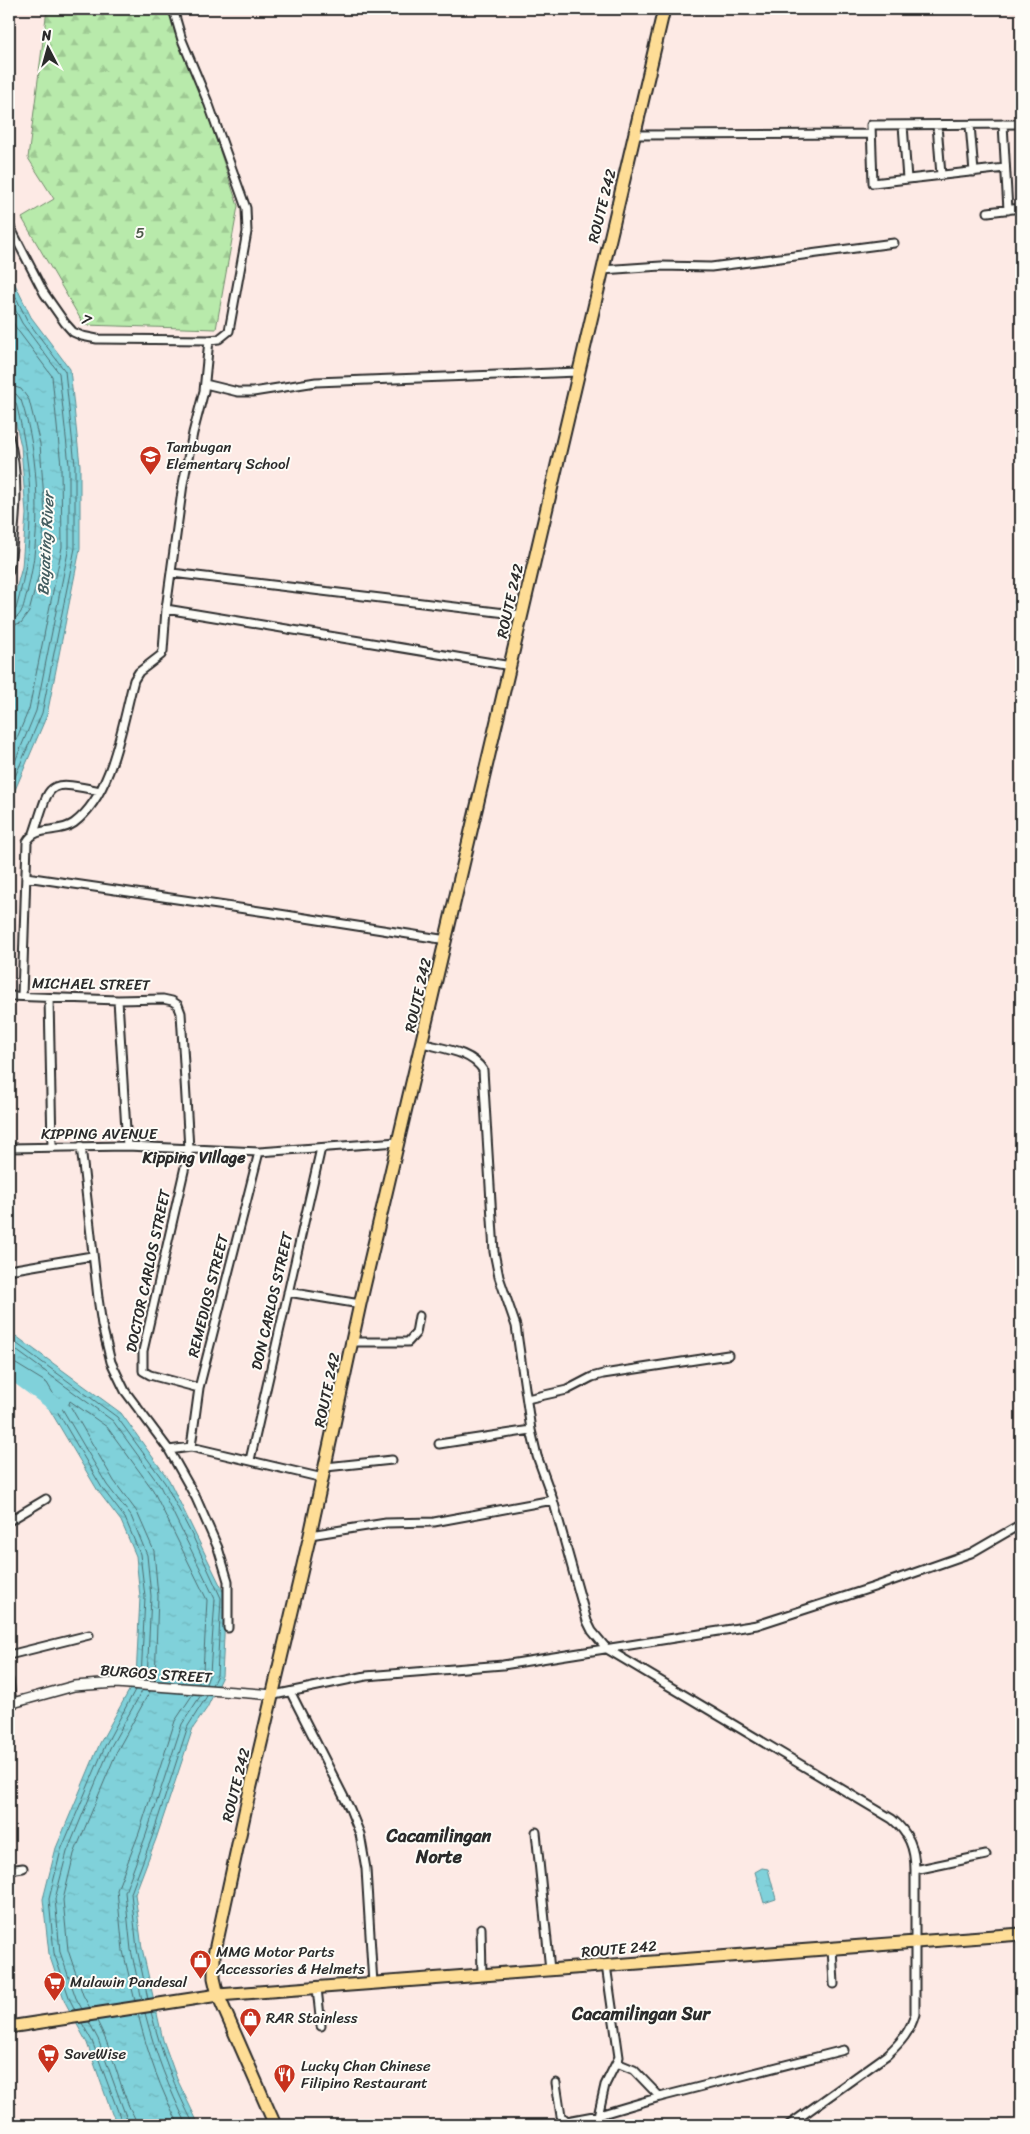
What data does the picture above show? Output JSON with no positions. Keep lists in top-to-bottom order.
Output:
{
  "streets": {
    "main road": ["ROUTE 242"],
    "street": [
      "7",
      "MICHAEL STREET",
      "KIPPING AVENUE",
      "DOCTOR CARLOS STREET",
      "REMEDIOS STREET",
      "DON CARLOS STREET",
      "BURGOS STREET"
    ]
  },
  "crossings": [
    ["ROUTE 242", "BURGOS STREET"],
    ["MICHAEL STREET", "DOCTOR CARLOS STREET"],
    ["KIPPING AVENUE", "DOCTOR CARLOS STREET"],
    ["KIPPING AVENUE", "REMEDIOS STREET"],
    ["KIPPING AVENUE", "DON CARLOS STREET"],
    ["DOCTOR CARLOS STREET", "REMEDIOS STREET"]
  ],
  "districts": ["Kipping Village", "Cacamilingan Norte", "Cacamilingan Sur"],
  "water": ["Bayating River"],
  "parks": ["5"],
  "places": {
    "school or university": ["Tambugan Elementary School"],
    "shop": ["MMG Motor Parts Accessories & Helmets", "RAR Stainless"],
    "supermarket": ["Mulawin Pandesal", "SaveWise"],
    "restaurant": ["Lucky Chan Chinese Filipino Restaurant"]
  },
  "north": "top"
}
